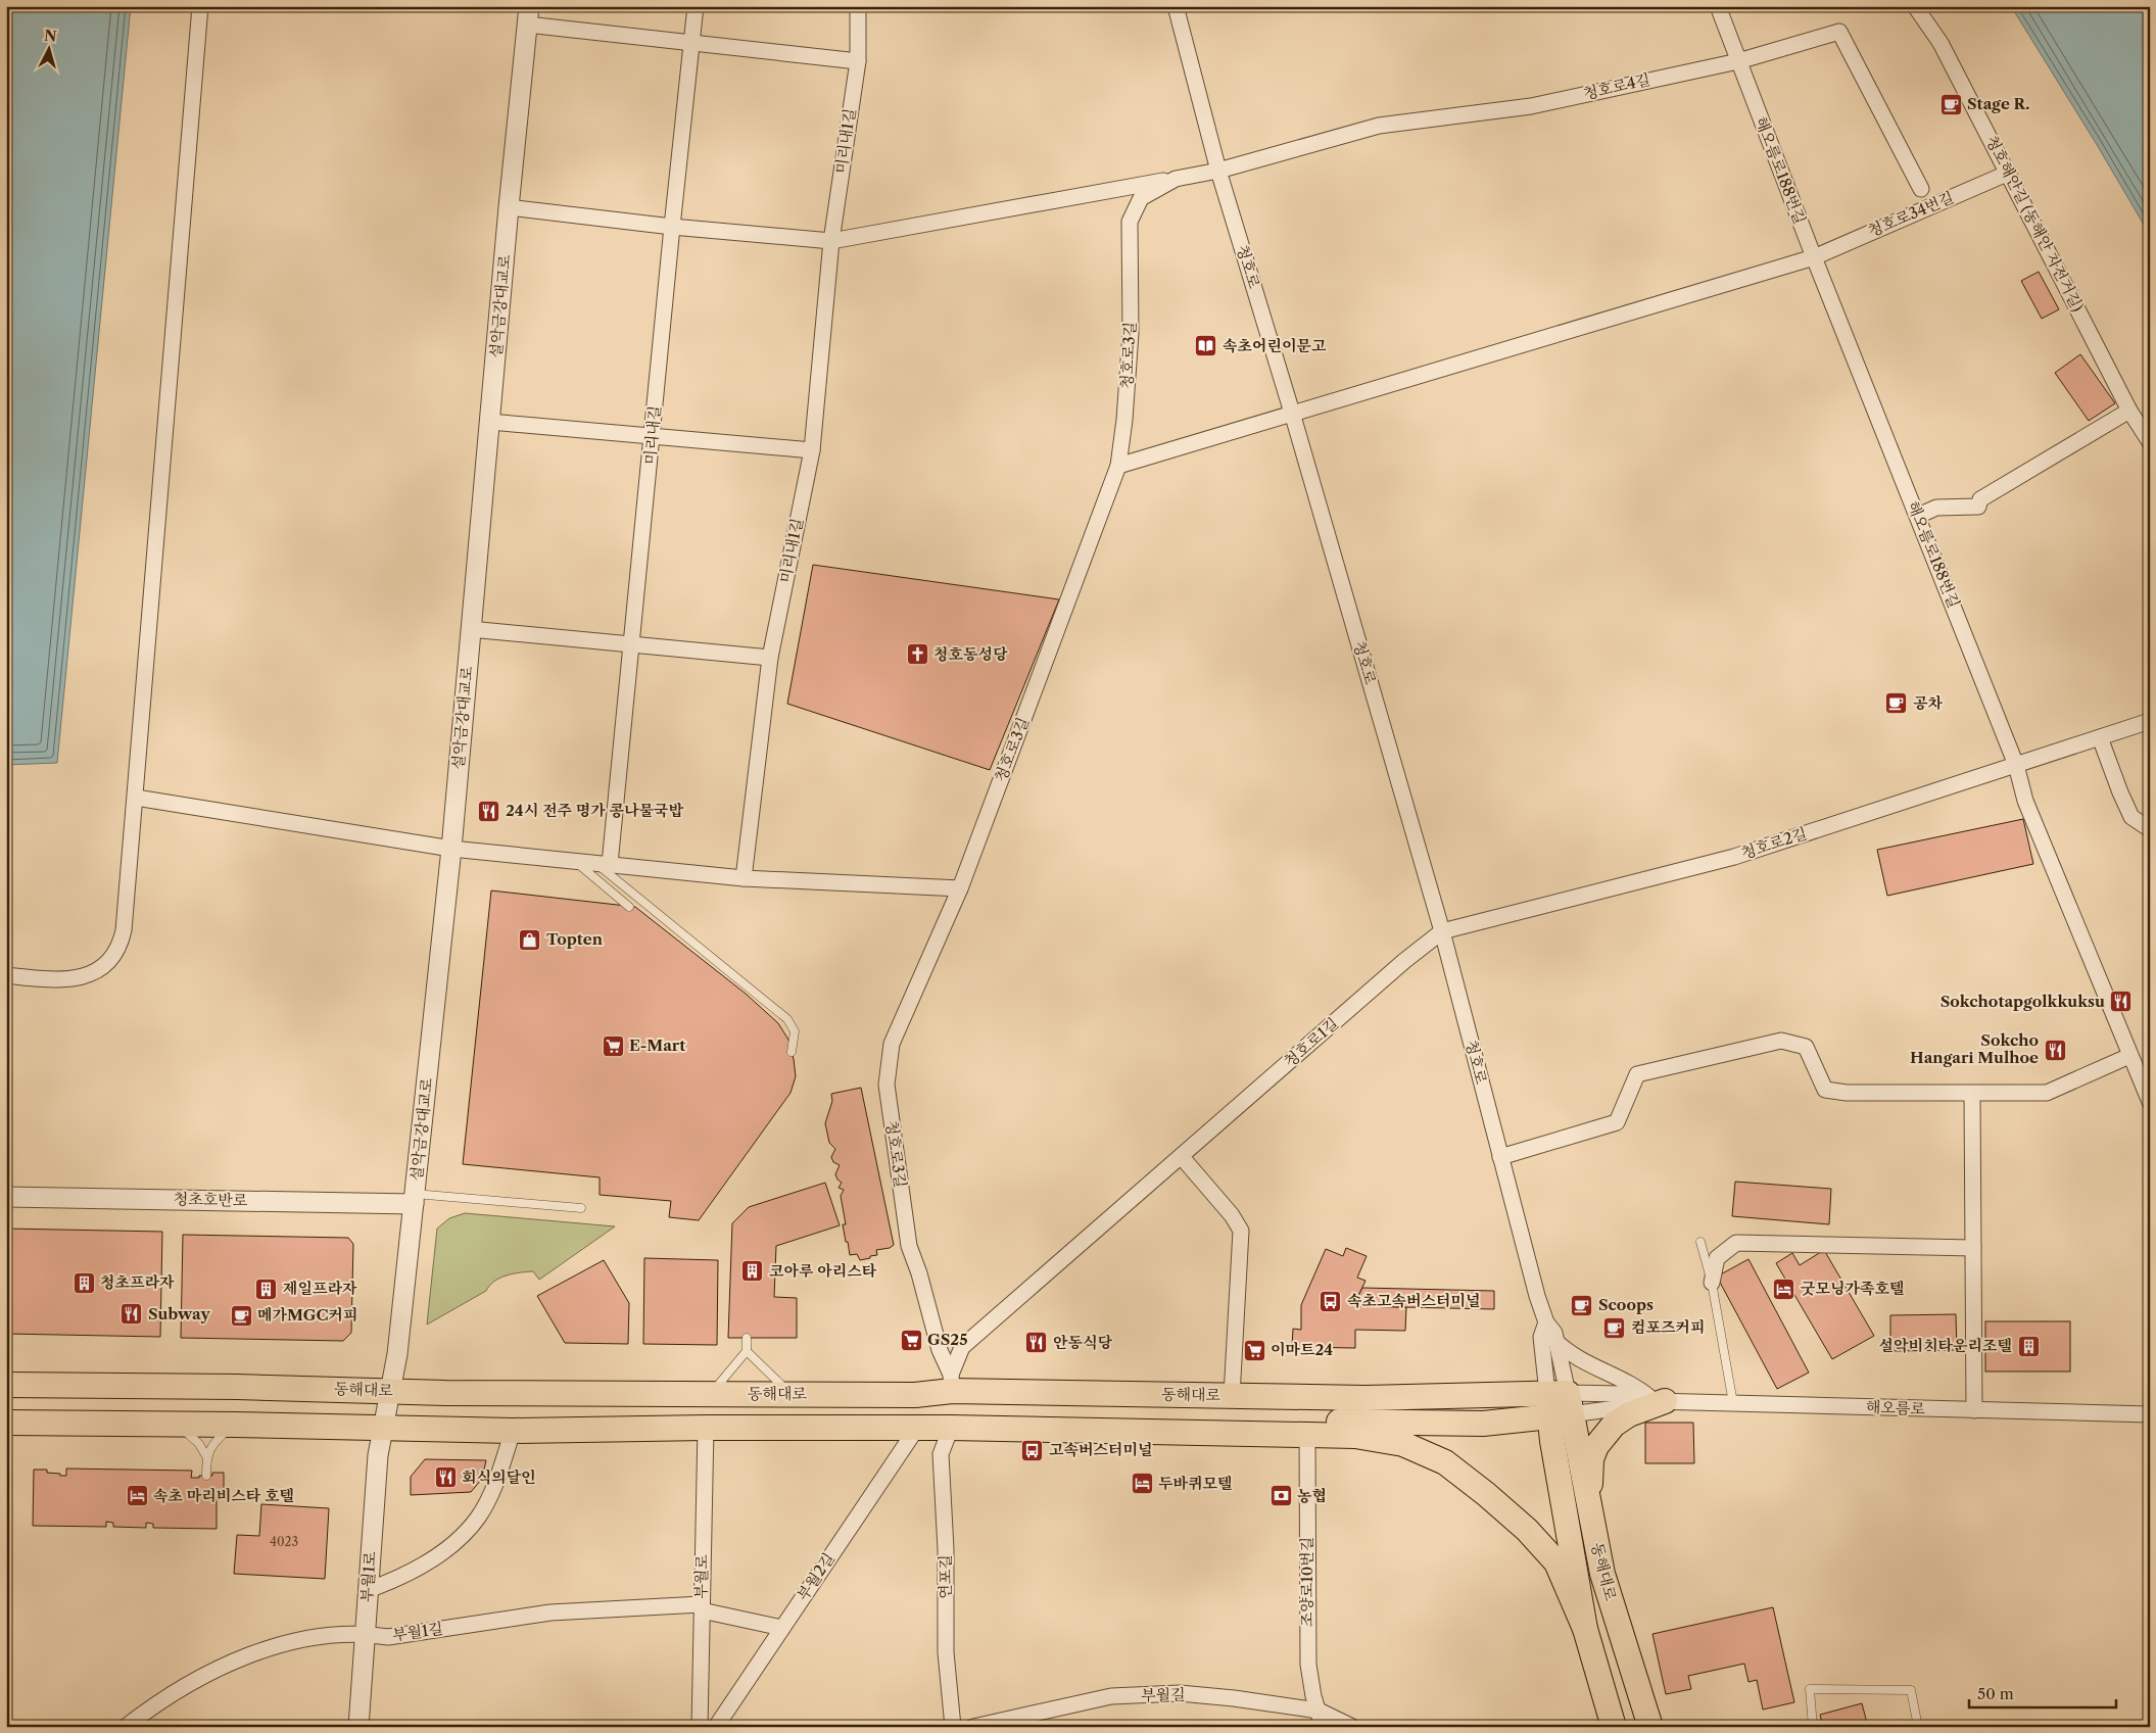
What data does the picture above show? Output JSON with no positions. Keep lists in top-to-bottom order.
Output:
{
  "streets": {
    "main road": ["동해대로"],
    "street": [
      "청호로4길",
      "미리내1길",
      "해오름로188번길",
      "청호로34번길",
      "청호해안길 (동해안 자전거길)",
      "청호로",
      "설악금강대교로",
      "청호로3길",
      "미리내길",
      "청호로2길",
      "청호로1길",
      "청초호반로",
      "해오름로",
      "부월1로",
      "부월로",
      "부월2길",
      "연포길",
      "조양로10번길",
      "부월1길",
      "부월길"
    ]
  },
  "crossings": [
    ["청호로4길", "해오름로188번길"],
    ["청호로4길", "청호로"],
    ["청호로4길", "청호로3길"],
    ["해오름로188번길", "청호로34번길"],
    ["해오름로188번길", "청호로2길"],
    ["청호로34번길", "청호해안길 (동해안 자전거길)"],
    ["청호로34번길", "청호로"],
    ["청호로34번길", "청호로3길"],
    ["청호로", "청호로3길"],
    ["청호로", "청호로2길"],
    ["청호로", "청호로1길"],
    ["청호로", "동해대로"],
    ["청호로", "해오름로"],
    ["설악금강대교로", "청초호반로"],
    ["설악금강대교로", "동해대로"],
    ["설악금강대교로", "부월1로"],
    ["청호로3길", "청호로1길"],
    ["청호로3길", "동해대로"],
    ["청호로2길", "청호로1길"],
    ["청호로1길", "동해대로"],
    ["동해대로", "해오름로"],
    ["동해대로", "부월1로"],
    ["동해대로", "부월로"],
    ["동해대로", "부월2길"],
    ["동해대로", "연포길"],
    ["동해대로", "조양로10번길"],
    ["부월1로", "부월1길"],
    ["부월로", "부월1길"],
    ["부월2길", "부월1길"],
    ["조양로10번길", "부월길"]
  ],
  "places": {
    "cafe": [
      "Stage R.",
      "공차",
      "Scoops",
      "메가MGC커피",
      "컴포즈커피"
    ],
    "library": ["속초어린이문고"],
    "church": ["청호동성당"],
    "restaurant": [
      "24시 전주 명가 콩나물국밥",
      "Sokchotapgolkkuksu",
      "Sokcho Hangari Mulhoe",
      "Subway",
      "안동식당",
      "회식의달인"
    ],
    "shop": ["Topten"],
    "supermarket": ["E-Mart", "GS25", "이마트24"],
    "building": [
      "코아루 아리스타",
      "청초프라자",
      "제일프라자",
      "설악비치타운리조텔"
    ],
    "hotel": ["굿모닝가족호텔", "두바퀴모텔", "속초 마리비스타 호텔"],
    "bus stop": ["속초고속버스터미널", "고속버스터미널"],
    "bank": ["농협"]
  },
  "house_numbers": ["4023"],
  "scale_bar": "50 m",
  "north": "top"
}
